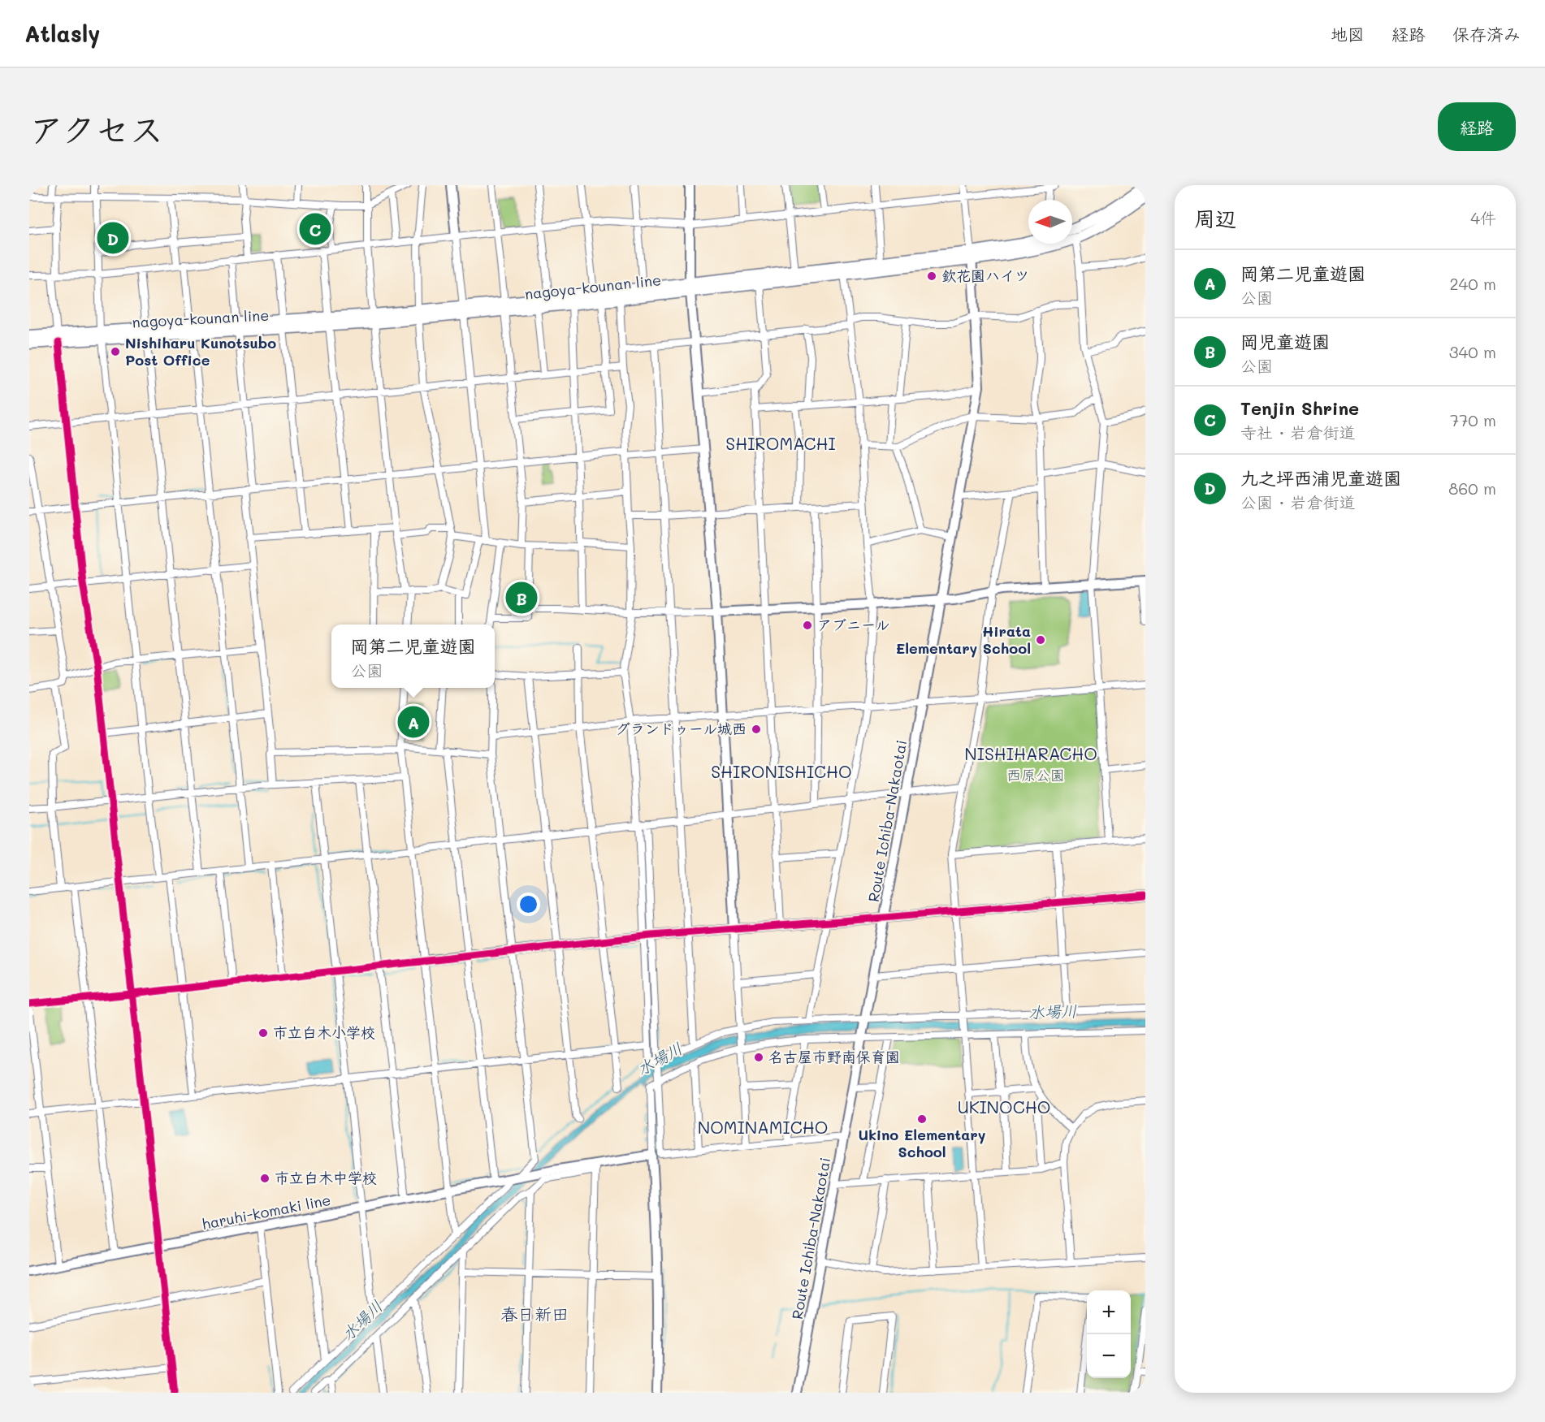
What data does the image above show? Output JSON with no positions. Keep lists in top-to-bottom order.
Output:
{
  "streets": {
    "main road": ["nagoya-kounan line"],
    "street": ["Route Ichiba-Nakaotai", "haruhi-komaki line"]
  },
  "crossings": [
    ["nagoya-kounan line", "Route Ichiba-Nakaotai"]
  ],
  "districts": [
    "SHIROMACHI",
    "NISHIHARACHO",
    "SHIRONISHICHO",
    "UKINOCHO",
    "NOMINAMICHO",
    "春日新田"
  ],
  "water": ["水場川"],
  "parks": ["西原公園"],
  "places": [
    "欽花園ハイツ",
    "Nishiharu Kunotsubo Post Office",
    "アブニール",
    "Hirata Elementary School",
    "グランドゥール城西",
    "市立白木小学校",
    "名古屋市野南保育園",
    "Ukino Elementary School",
    "市立白木中学校"
  ],
  "north": "left",
  "page": {
    "header": "Atlasly",
    "nav": ["地図", "経路", "保存済み"],
    "title": "アクセス",
    "buttons": "経路",
    "heading": ["周辺", "4件"],
    "pins": [
      "C",
      "D",
      "B",
      "A"
    ],
    "list": [
      {
        "mark": "A",
        "name": "岡第二児童遊園",
        "note": "公園",
        "value": "240 m"
      },
      {
        "mark": "B",
        "name": "岡児童遊園",
        "note": "公園",
        "value": "340 m"
      },
      {
        "mark": "C",
        "name": "Tenjin Shrine",
        "note": "寺社 · 岩倉街道",
        "value": "770 m"
      },
      {
        "mark": "D",
        "name": "九之坪西浦児童遊園",
        "note": "公園 · 岩倉街道",
        "value": "860 m"
      }
    ],
    "popup": ["岡第二児童遊園", "公園"],
    "map_buttons": ["+", "−"]
  }
}
